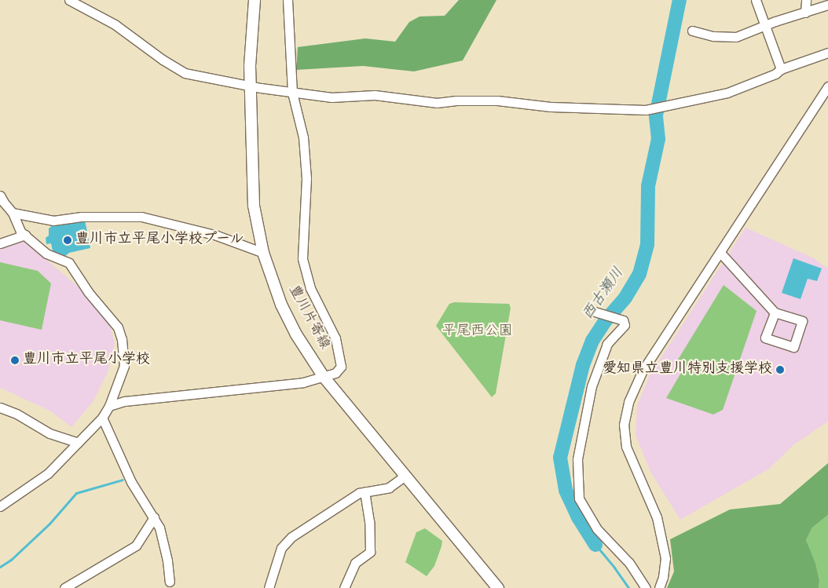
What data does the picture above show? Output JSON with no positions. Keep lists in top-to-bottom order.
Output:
{
  "streets": {
    "main road": ["豊川片寄線"]
  },
  "water": ["西古瀬川"],
  "parks": ["平尾西公園"],
  "places": ["豊川市立平尾小学校プール", "豊川市立平尾小学校", "愛知県立豊川特別支援学校"]
}
